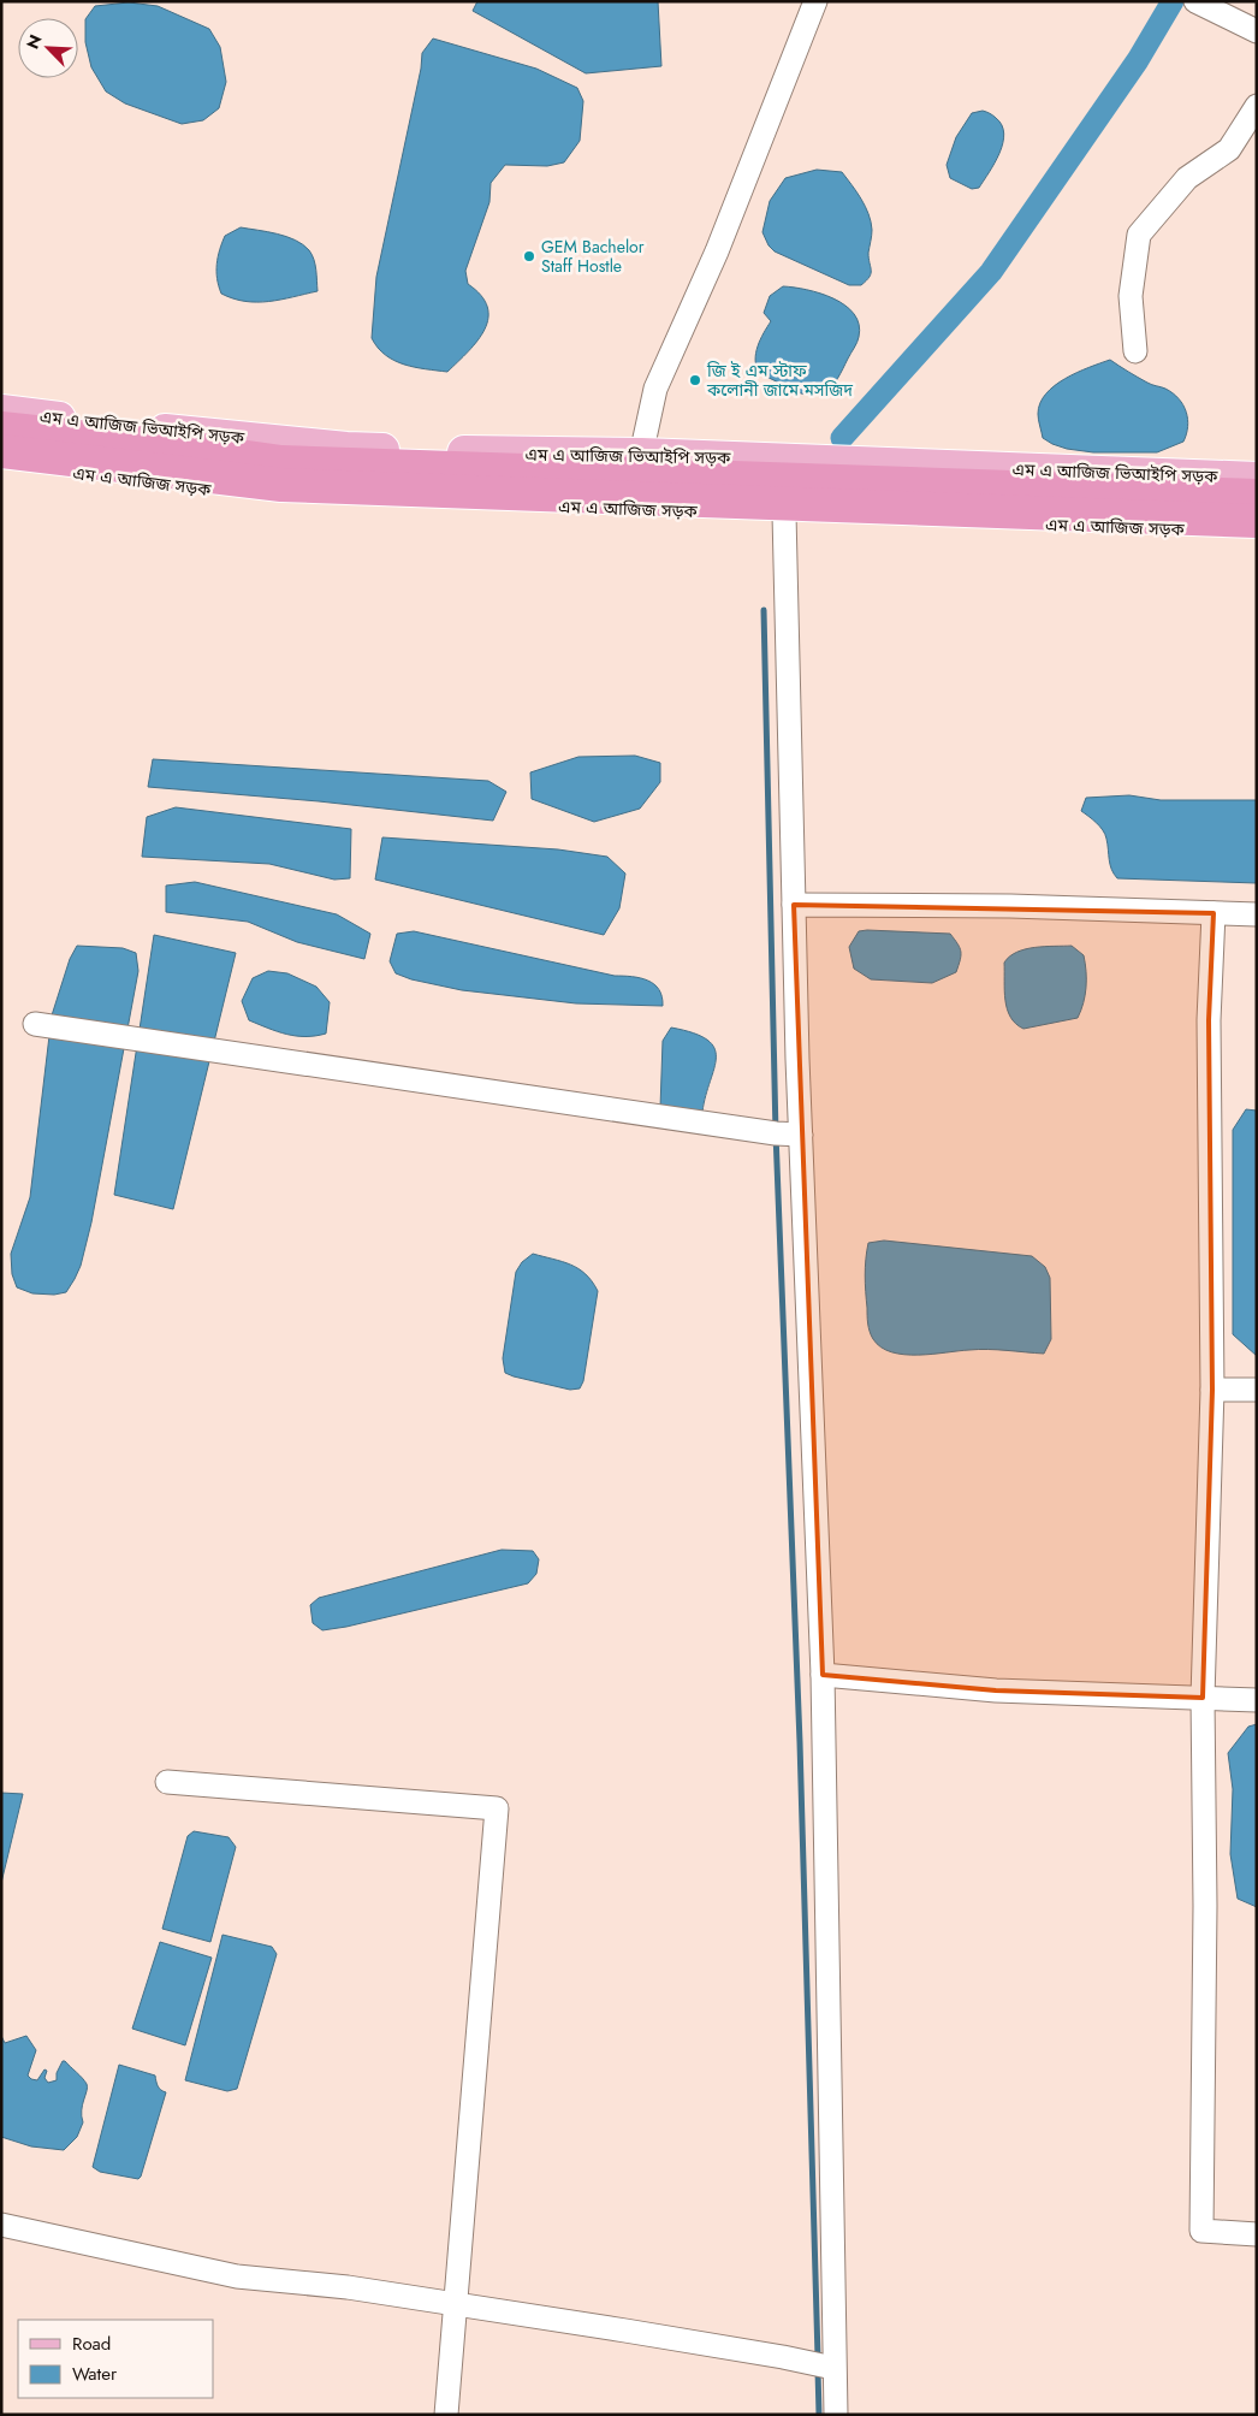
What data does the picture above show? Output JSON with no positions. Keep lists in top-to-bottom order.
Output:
{
  "streets": {
    "main road": ["এম এ আজিজ ভিআইপি সড়ক", "এম এ আজিজ সড়ক"]
  },
  "places": ["GEM Bachelor Staff Hostle", "জি ই এম স্টাফ কলোনী জামে মসজিদ"],
  "legend": ["Road", "Water"],
  "north": "top left"
}
